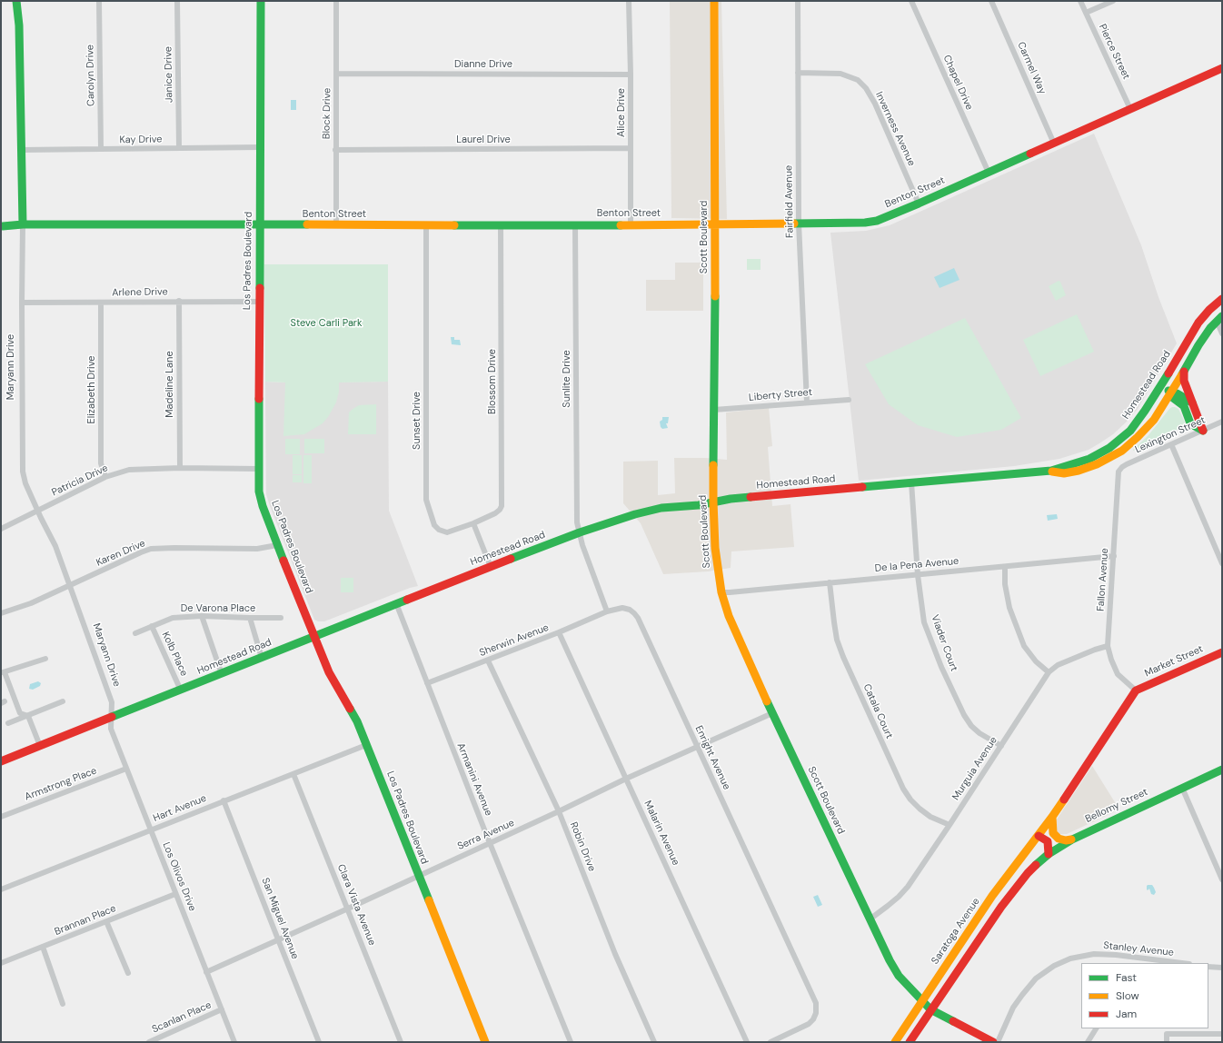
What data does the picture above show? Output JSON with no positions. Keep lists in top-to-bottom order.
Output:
{
  "streets": {
    "main road": [
      "Benton Street",
      "Scott Boulevard",
      "Los Padres Boulevard",
      "Maryann Drive",
      "Homestead Road",
      "Market Street",
      "Bellomy Street",
      "Saratoga Avenue"
    ],
    "street": [
      "Pierce Street",
      "Dianne Drive",
      "Carmel Way",
      "Janice Drive",
      "Carolyn Drive",
      "Chapel Drive",
      "Alice Drive",
      "Block Drive",
      "Inverness Avenue",
      "Kay Drive",
      "Laurel Drive",
      "Fairfield Avenue",
      "Arlene Drive",
      "Sunlite Drive",
      "Blossom Drive",
      "Madeline Lane",
      "Elizabeth Drive",
      "Liberty Street",
      "Sunset Drive",
      "Lexington Street",
      "Patricia Drive",
      "Karen Drive",
      "De la Pena Avenue",
      "Fallon Avenue",
      "De Varona Place",
      "Sherwin Avenue",
      "Viader Court",
      "Kolb Place",
      "Catala Court",
      "Enright Avenue",
      "Murguia Avenue",
      "Armanini Avenue",
      "Armstrong Place",
      "Hart Avenue",
      "Malarin Avenue",
      "Serra Avenue",
      "Robin Drive",
      "Los Olivos Drive",
      "Clara Vista Avenue",
      "San Miguel Avenue",
      "Brannan Place",
      "Stanley Avenue",
      "Scanlan Place"
    ]
  },
  "crossings": [
    ["Pierce Street", "Benton Street"],
    ["Dianne Drive", "Alice Drive"],
    ["Dianne Drive", "Block Drive"],
    ["Carmel Way", "Benton Street"],
    ["Janice Drive", "Kay Drive"],
    ["Carolyn Drive", "Kay Drive"],
    ["Chapel Drive", "Benton Street"],
    ["Alice Drive", "Laurel Drive"],
    ["Alice Drive", "Benton Street"],
    ["Block Drive", "Laurel Drive"],
    ["Block Drive", "Benton Street"],
    ["Inverness Avenue", "Benton Street"],
    ["Inverness Avenue", "Fairfield Avenue"],
    ["Kay Drive", "Los Padres Boulevard"],
    ["Kay Drive", "Maryann Drive"],
    ["Benton Street", "Fairfield Avenue"],
    ["Benton Street", "Scott Boulevard"],
    ["Benton Street", "Los Padres Boulevard"],
    ["Benton Street", "Maryann Drive"],
    ["Benton Street", "Sunlite Drive"],
    ["Benton Street", "Blossom Drive"],
    ["Benton Street", "Sunset Drive"],
    ["Fairfield Avenue", "Liberty Street"],
    ["Scott Boulevard", "Homestead Road"],
    ["Scott Boulevard", "Liberty Street"],
    ["Scott Boulevard", "De la Pena Avenue"],
    ["Scott Boulevard", "Murguia Avenue"],
    ["Scott Boulevard", "Bellomy Street"],
    ["Scott Boulevard", "Serra Avenue"],
    ["Scott Boulevard", "Saratoga Avenue"],
    ["Los Padres Boulevard", "Arlene Drive"],
    ["Los Padres Boulevard", "Homestead Road"],
    ["Los Padres Boulevard", "Patricia Drive"],
    ["Los Padres Boulevard", "Karen Drive"],
    ["Los Padres Boulevard", "Hart Avenue"],
    ["Los Padres Boulevard", "Serra Avenue"],
    ["Arlene Drive", "Maryann Drive"],
    ["Arlene Drive", "Madeline Lane"],
    ["Arlene Drive", "Elizabeth Drive"],
    ["Maryann Drive", "Homestead Road"],
    ["Maryann Drive", "Patricia Drive"],
    ["Maryann Drive", "Karen Drive"],
    ["Maryann Drive", "Los Olivos Drive"],
    ["Sunlite Drive", "Homestead Road"],
    ["Blossom Drive", "Sunset Drive"],
    ["Madeline Lane", "Patricia Drive"],
    ["Homestead Road", "Viader Court"],
    ["Homestead Road", "Kolb Place"],
    ["Homestead Road", "Armanini Avenue"],
    ["Homestead Road", "Los Olivos Drive"],
    ["Elizabeth Drive", "Patricia Drive"],
    ["Lexington Street", "Fallon Avenue"],
    ["De la Pena Avenue", "Fallon Avenue"],
    ["De la Pena Avenue", "Viader Court"],
    ["De la Pena Avenue", "Catala Court"],
    ["Fallon Avenue", "Market Street"],
    ["Fallon Avenue", "Murguia Avenue"],
    ["Fallon Avenue", "Saratoga Avenue"],
    ["De Varona Place", "Kolb Place"],
    ["Sherwin Avenue", "Enright Avenue"],
    ["Sherwin Avenue", "Armanini Avenue"],
    ["Sherwin Avenue", "Malarin Avenue"],
    ["Sherwin Avenue", "Robin Drive"],
    ["Viader Court", "Murguia Avenue"],
    ["Market Street", "Saratoga Avenue"],
    ["Catala Court", "Murguia Avenue"],
    ["Enright Avenue", "Serra Avenue"],
    ["Armanini Avenue", "Serra Avenue"],
    ["Armstrong Place", "Los Olivos Drive"],
    ["Hart Avenue", "Los Olivos Drive"],
    ["Hart Avenue", "Clara Vista Avenue"],
    ["Hart Avenue", "San Miguel Avenue"],
    ["Malarin Avenue", "Serra Avenue"],
    ["Serra Avenue", "Robin Drive"],
    ["Serra Avenue", "Los Olivos Drive"],
    ["Serra Avenue", "Clara Vista Avenue"],
    ["Serra Avenue", "San Miguel Avenue"],
    ["Los Olivos Drive", "Brannan Place"],
    ["Los Olivos Drive", "Scanlan Place"]
  ],
  "parks": ["Steve Carli Park"],
  "legend": ["Fast", "Slow", "Jam"]
}
